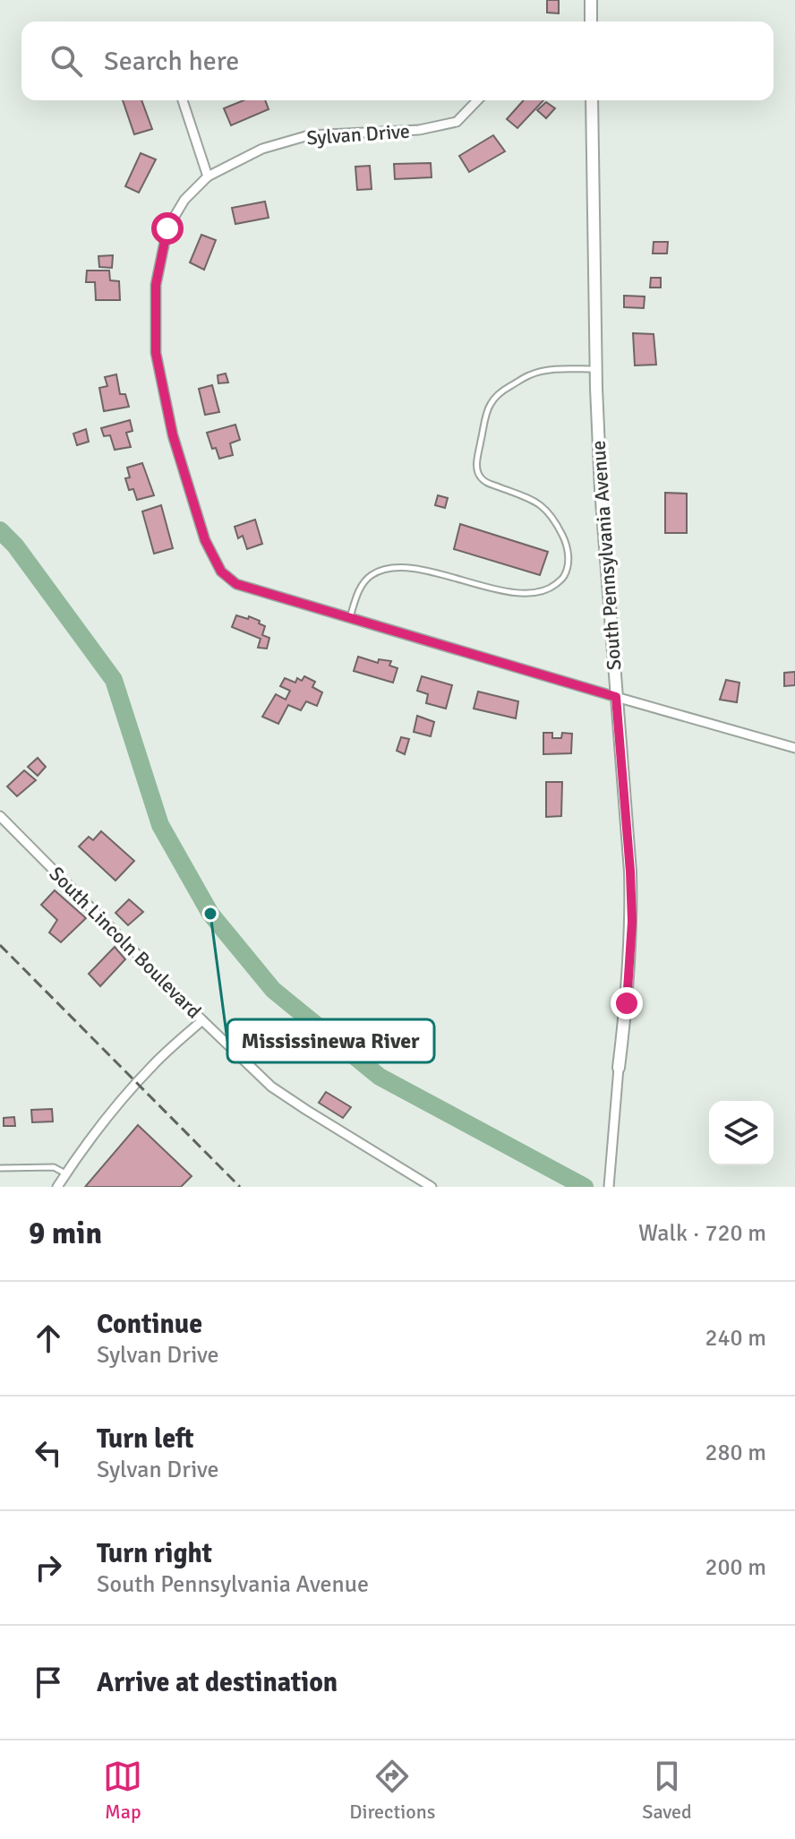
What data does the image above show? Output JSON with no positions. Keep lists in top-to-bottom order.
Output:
{
  "streets": {
    "street": ["Sylvan Drive", "South Pennsylvania Avenue", "South Lincoln Boulevard"]
  },
  "crossings": [
    ["Sylvan Drive", "South Pennsylvania Avenue"]
  ],
  "places": ["Mississinewa River"],
  "page": {
    "search": "Search here",
    "heading": ["9 min", "Walk · 720 m"],
    "list": [
      ["Continue", "Sylvan Drive", "240 m"],
      ["Turn left", "Sylvan Drive", "280 m"],
      ["Turn right", "South Pennsylvania Avenue", "200 m"],
      "Arrive at destination"
    ],
    "nav": ["Map", "Directions", "Saved"]
  }
}
